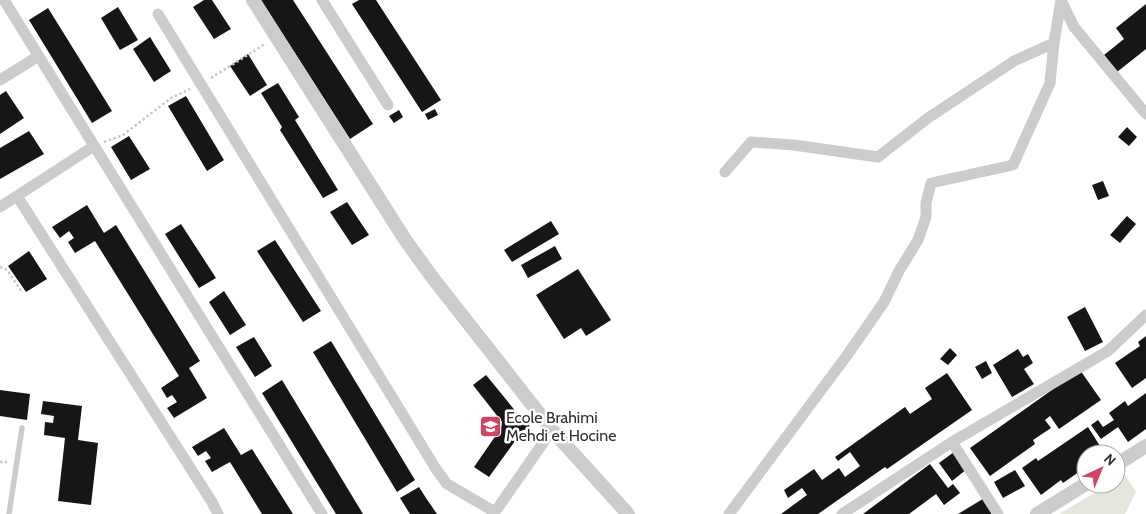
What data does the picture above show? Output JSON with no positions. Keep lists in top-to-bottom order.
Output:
{
  "places": {
    "school or university": ["Ecole Brahimi Mehdi et Hocine"]
  },
  "north": "top right"
}
